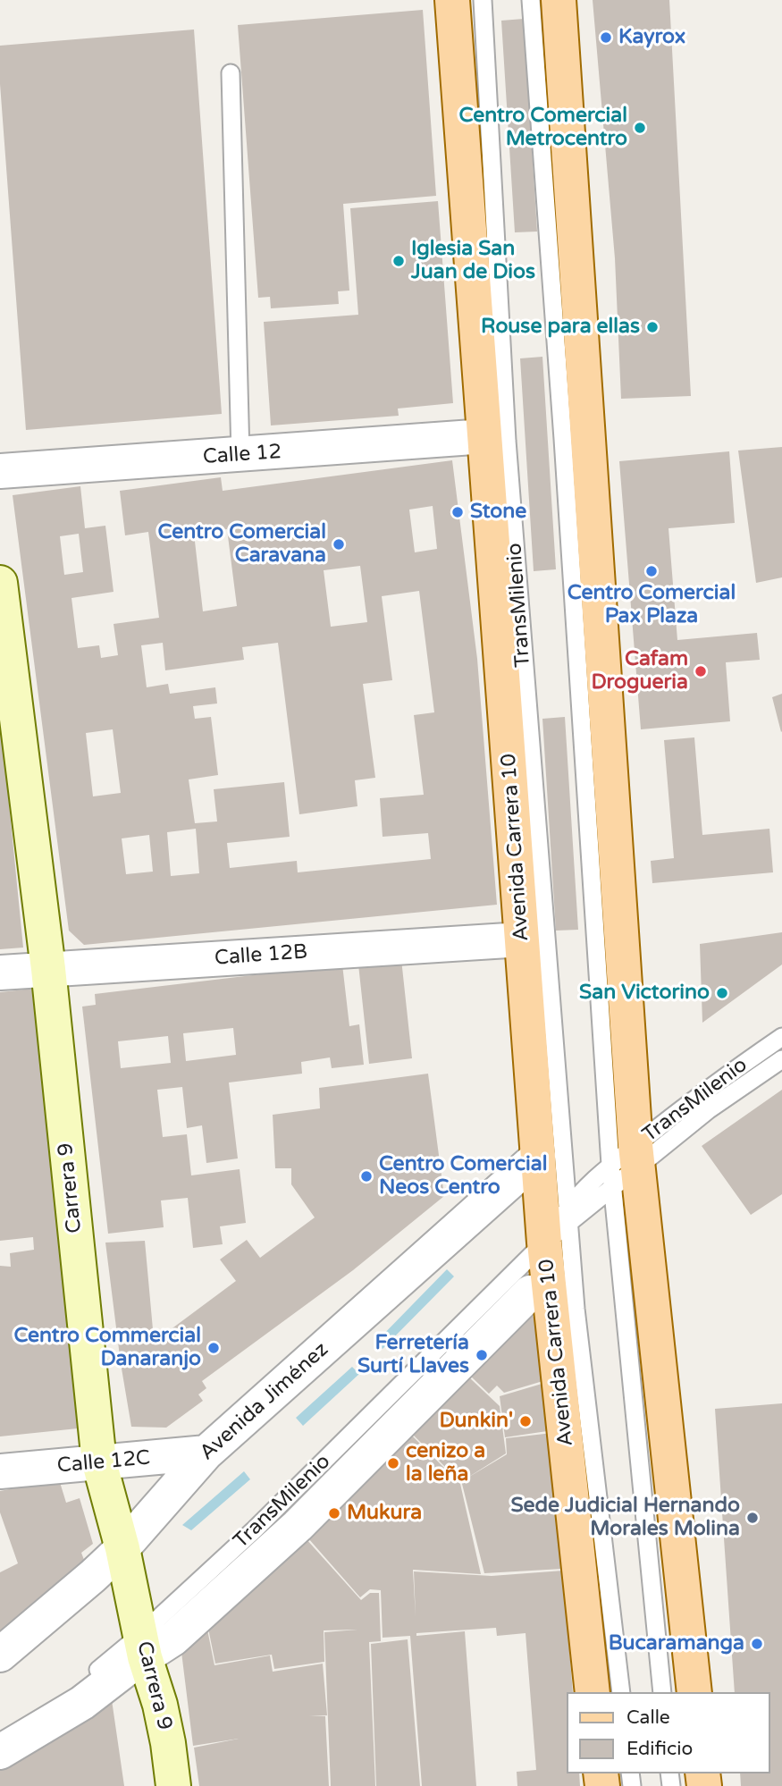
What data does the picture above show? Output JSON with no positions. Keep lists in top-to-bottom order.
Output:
{
  "streets": {
    "main road": ["Avenida Carrera 10"],
    "street": [
      "Calle 12",
      "Calle 12B",
      "Carrera 9",
      "Avenida Jiménez",
      "Calle 12C"
    ],
    "lane": ["TransMilenio"]
  },
  "crossings": [
    ["Calle 12", "Avenida Carrera 10"],
    ["TransMilenio", "Avenida Carrera 10"],
    ["TransMilenio", "Carrera 9"],
    ["Avenida Carrera 10", "Calle 12B"],
    ["Avenida Carrera 10", "Avenida Jiménez"],
    ["Calle 12B", "Carrera 9"],
    ["Carrera 9", "Avenida Jiménez"],
    ["Carrera 9", "Calle 12C"],
    ["Avenida Jiménez", "Calle 12C"]
  ],
  "places": [
    "Kayrox",
    "Centro Comercial Metrocentro",
    "Iglesia San Juan de Dios",
    "Rouse para ellas",
    "Stone",
    "Centro Comercial Caravana",
    "Centro Comercial Pax Plaza",
    "Cafam Drogueria",
    "San Victorino",
    "Centro Comercial Neos Centro",
    "Centro Commercial Danaranjo",
    "Ferretería Surtí Llaves",
    "Dunkin'",
    "cenizo a la leña",
    "Mukura",
    "Sede Judicial Hernando Morales Molina",
    "Bucaramanga"
  ],
  "legend": ["Calle", "Edificio"]
}
